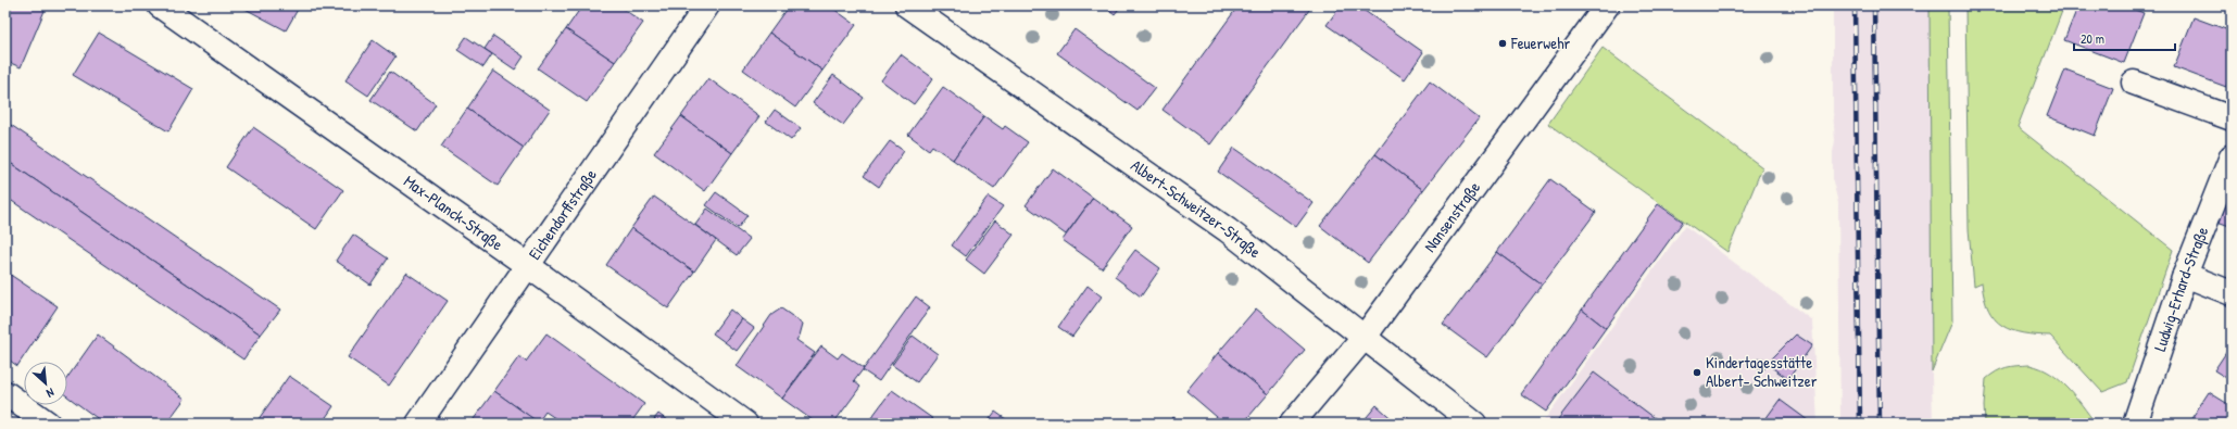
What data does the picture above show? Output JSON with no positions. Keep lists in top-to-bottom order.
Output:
{
  "streets": {
    "street": [
      "Albert-Schweitzer-Straße",
      "Max-Planck-Straße",
      "Eichendorffstraße",
      "Nansenstraße",
      "Ludwig-Erhard-Straße"
    ]
  },
  "crossings": [
    ["Albert-Schweitzer-Straße", "Nansenstraße"],
    ["Max-Planck-Straße", "Eichendorffstraße"]
  ],
  "places": ["Feuerwehr", "Kindertagesstätte Albert- Schweitzer"],
  "scale_bar": "20 m",
  "north": "bottom right"
}
